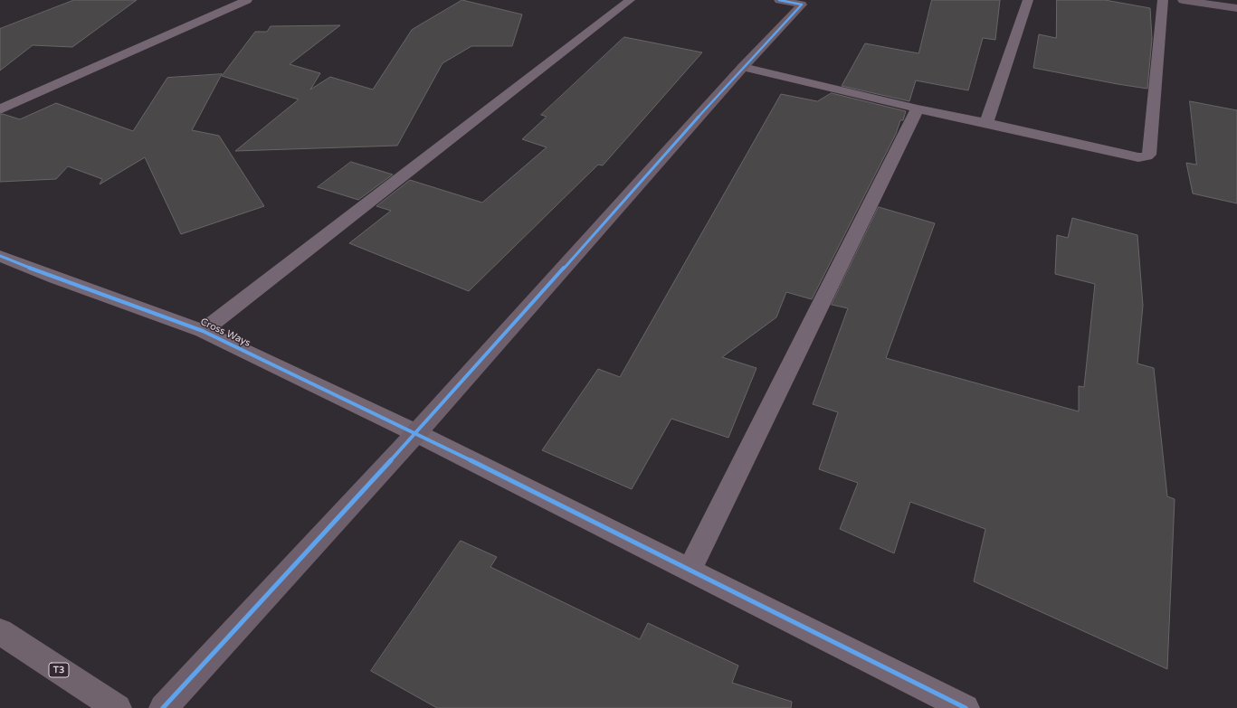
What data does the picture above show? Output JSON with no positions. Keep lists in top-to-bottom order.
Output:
{
  "streets": {
    "highway": ["T3"],
    "street": ["Cross Ways"]
  }
}
